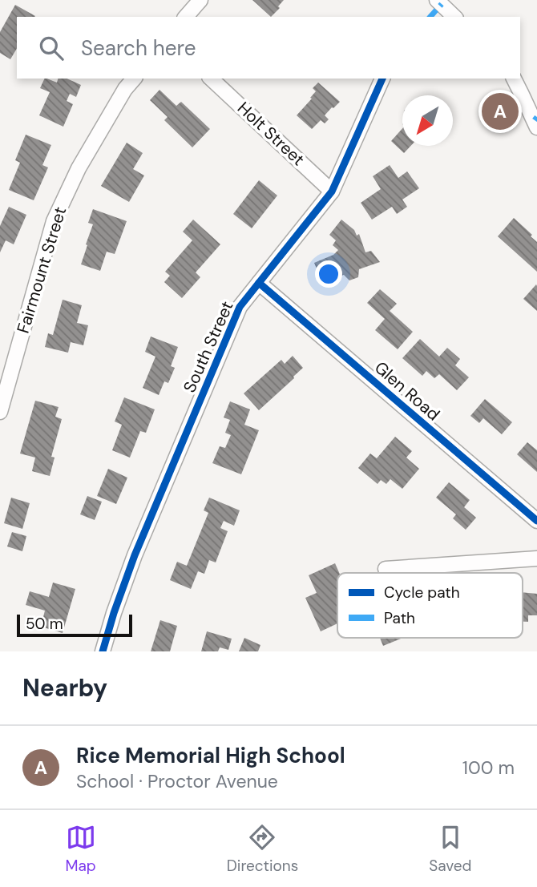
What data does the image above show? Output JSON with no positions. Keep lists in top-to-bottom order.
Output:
{
  "streets": {
    "street": [
      "Holt Street",
      "Fairmount Street",
      "South Street",
      "Glen Road"
    ]
  },
  "crossings": [
    ["Holt Street", "South Street"],
    ["South Street", "Glen Road"]
  ],
  "legend": ["Cycle path", "Path"],
  "scale_bar": "50 m",
  "north": "bottom left",
  "page": {
    "search": "Search here",
    "pins": "A",
    "scale": "50 m",
    "heading": "Nearby",
    "list": [
      {
        "mark": "A",
        "name": "Rice Memorial High School",
        "note": "School · Proctor Avenue",
        "value": "100 m"
      }
    ],
    "nav": ["Map", "Directions", "Saved"]
  }
}
